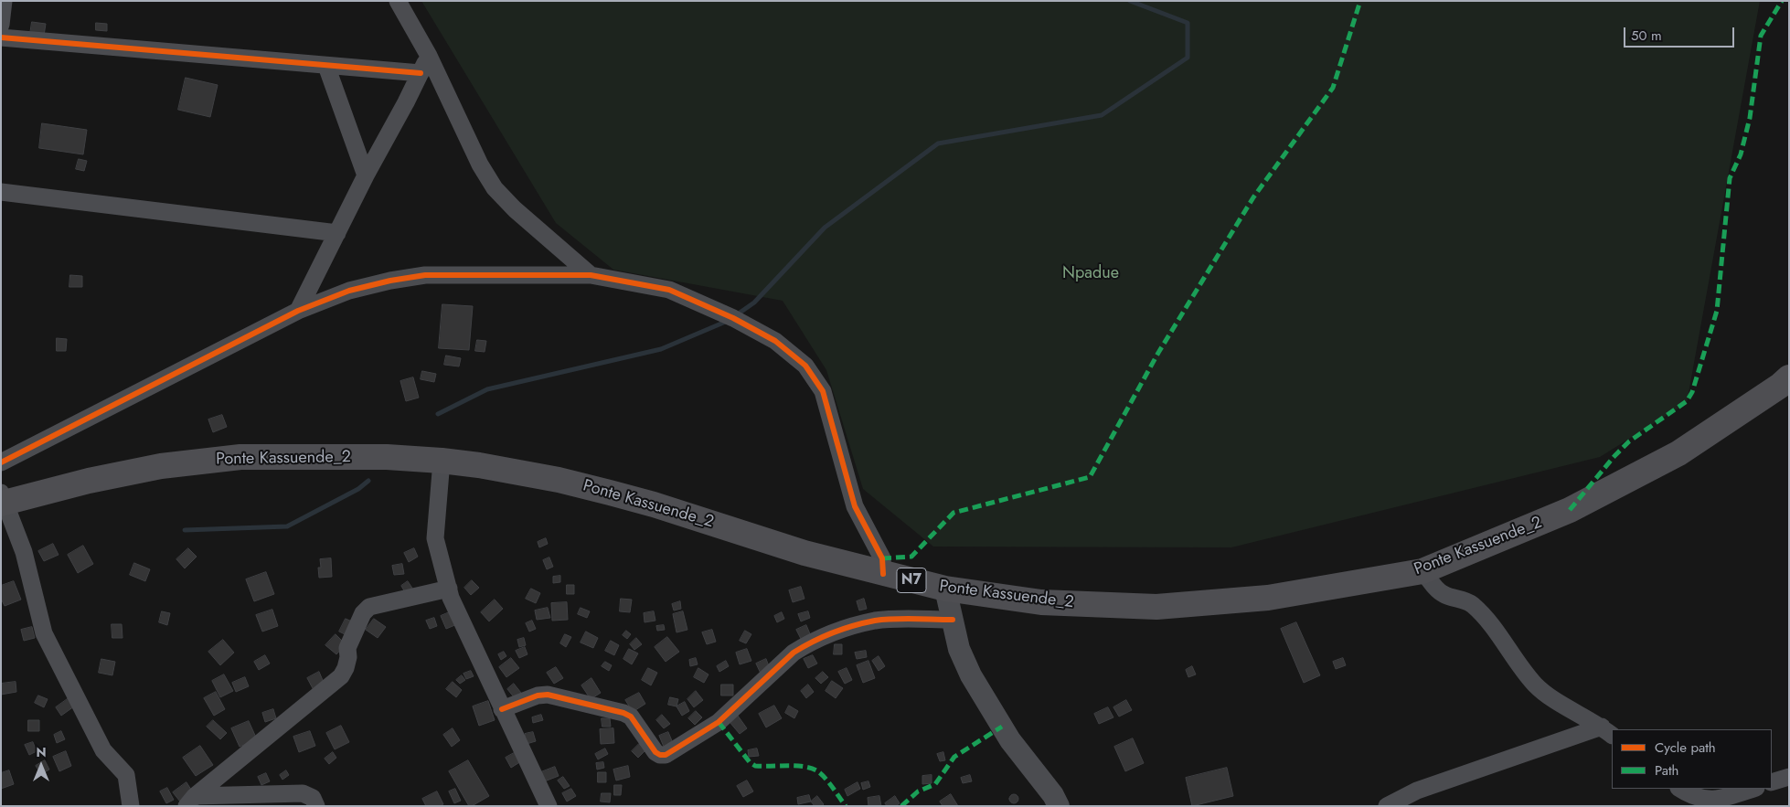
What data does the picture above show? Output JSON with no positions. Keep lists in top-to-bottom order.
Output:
{
  "streets": {
    "highway": ["Ponte Kassuende_2", "N7"]
  },
  "parks": ["Npadue"],
  "legend": ["Cycle path", "Path"],
  "scale_bar": "50 m",
  "north": "top"
}
